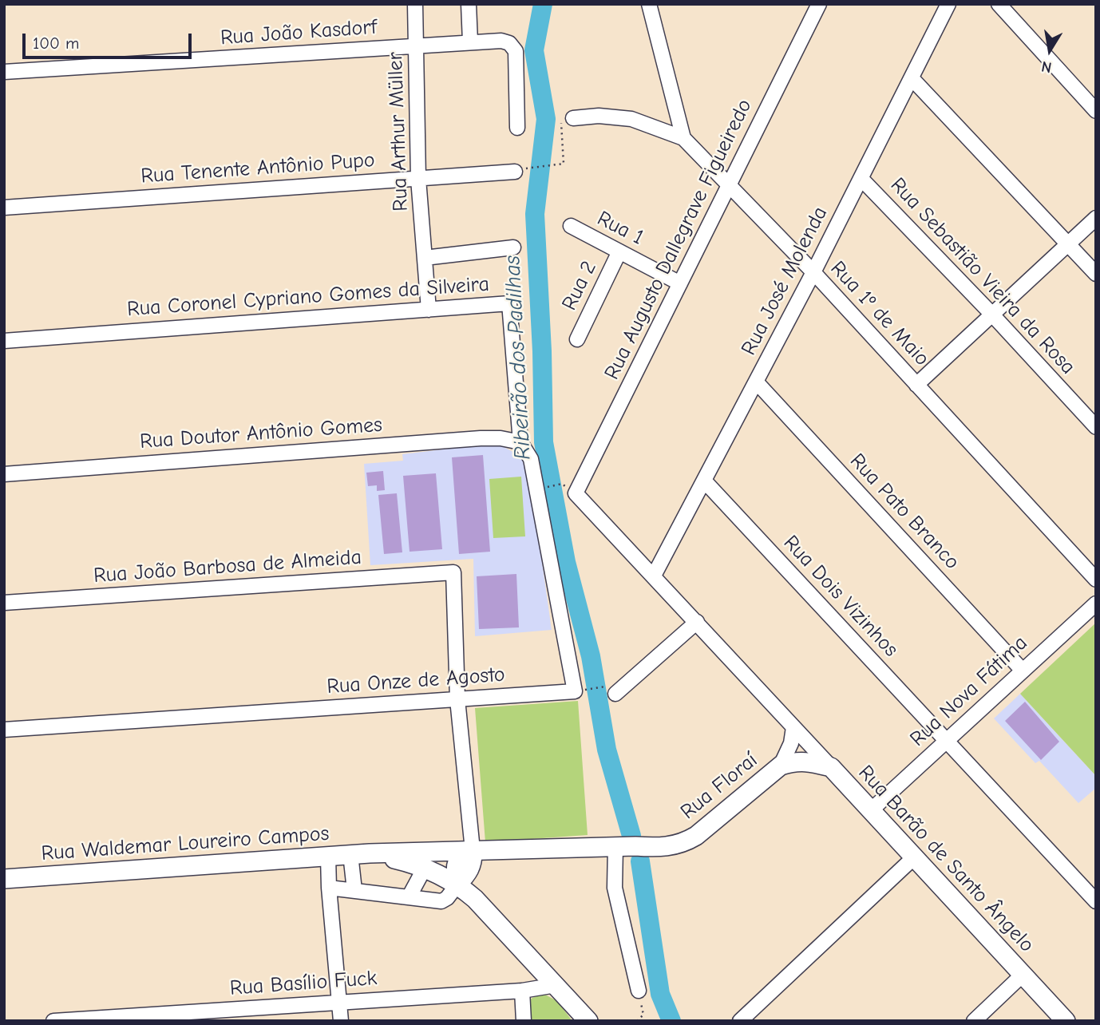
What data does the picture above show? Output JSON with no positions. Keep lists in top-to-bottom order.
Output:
{
  "streets": {
    "main road": ["Rua Floraí", "Rua Waldemar Loureiro Campos", "Rua Barão de Santo Ângelo"],
    "street": [
      "Rua João Kasdorf",
      "Rua Arthur Müller",
      "Rua Tenente Antônio Pupo",
      "Rua 1",
      "Rua Augusto Dallegrave Figueiredo",
      "Rua Sebastião Vieira da Rosa",
      "Rua José Molenda",
      "Rua 2",
      "Rua Coronel Cypriano Gomes da Silveira",
      "Rua 1º de Maio",
      "Rua Doutor Antônio Gomes",
      "Rua Pato Branco",
      "Rua João Barbosa de Almeida",
      "Rua Dois Vizinhos",
      "Rua Onze de Agosto",
      "Rua Nova Fátima",
      "Rua Basílio Fuck"
    ]
  },
  "crossings": [
    ["Rua João Kasdorf", "Rua Arthur Müller"],
    ["Rua Arthur Müller", "Rua Tenente Antônio Pupo"],
    ["Rua Arthur Müller", "Rua Coronel Cypriano Gomes da Silveira"],
    ["Rua 1", "Rua Augusto Dallegrave Figueiredo"],
    ["Rua 1", "Rua 2"],
    ["Rua Augusto Dallegrave Figueiredo", "Rua 1º de Maio"],
    ["Rua Augusto Dallegrave Figueiredo", "Rua Barão de Santo Ângelo"],
    ["Rua Sebastião Vieira da Rosa", "Rua José Molenda"],
    ["Rua José Molenda", "Rua 1º de Maio"],
    ["Rua José Molenda", "Rua Pato Branco"],
    ["Rua José Molenda", "Rua Dois Vizinhos"],
    ["Rua José Molenda", "Rua Barão de Santo Ângelo"],
    ["Rua Coronel Cypriano Gomes da Silveira", "Rua Doutor Antônio Gomes"],
    ["Rua Coronel Cypriano Gomes da Silveira", "Rua Onze de Agosto"],
    ["Rua Doutor Antônio Gomes", "Rua Onze de Agosto"],
    ["Rua Pato Branco", "Rua Nova Fátima"],
    ["Rua João Barbosa de Almeida", "Rua Onze de Agosto"],
    ["Rua Dois Vizinhos", "Rua Nova Fátima"],
    ["Rua Nova Fátima", "Rua Barão de Santo Ângelo"],
    ["Rua Floraí", "Rua Waldemar Loureiro Campos"],
    ["Rua Floraí", "Rua Barão de Santo Ângelo"],
    ["Rua Waldemar Loureiro Campos", "Rua Basílio Fuck"]
  ],
  "water": ["Ribeirão dos Padilhas"],
  "scale_bar": "100 m",
  "north": "bottom"
}
